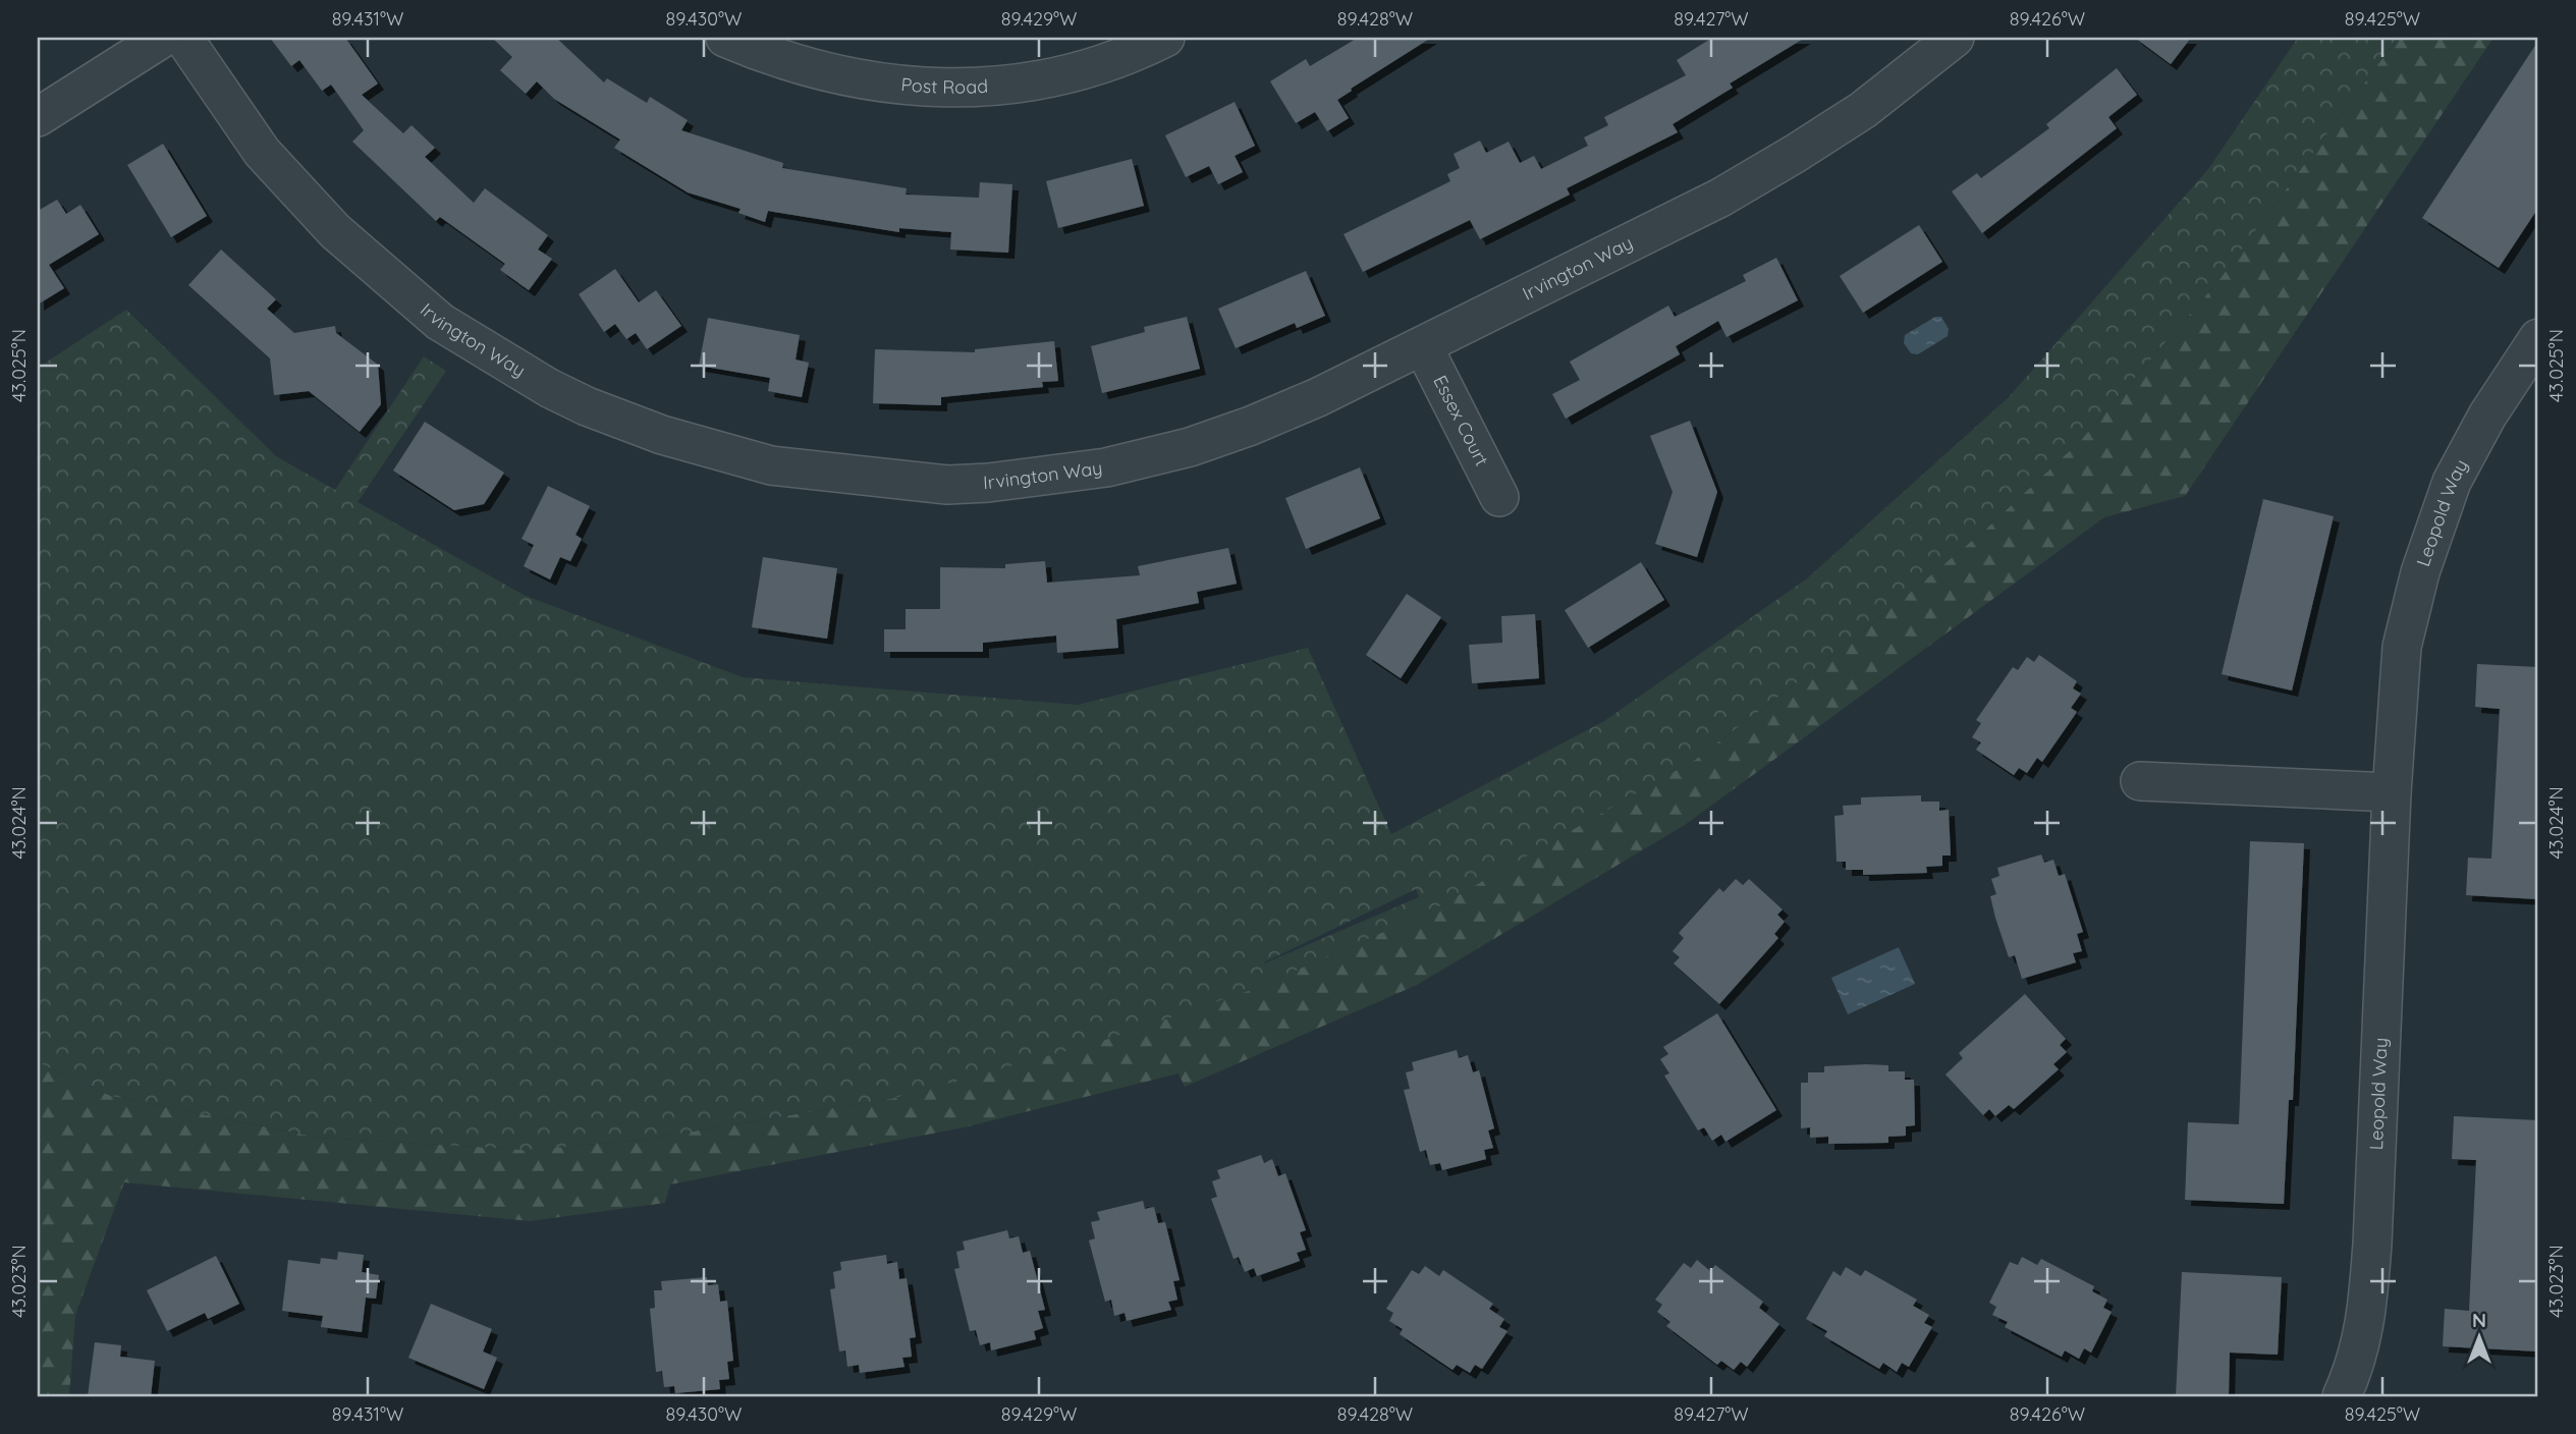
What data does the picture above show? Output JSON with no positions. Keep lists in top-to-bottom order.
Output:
{
  "streets": {
    "street": [
      "Post Road",
      "Irvington Way",
      "Essex Court",
      "Leopold Way"
    ]
  },
  "crossings": [
    ["Irvington Way", "Essex Court"]
  ],
  "north": "top",
  "coordinates": [
    "89.431°W",
    "89.430°W",
    "89.429°W",
    "89.428°W",
    "89.427°W",
    "89.426°W",
    "89.425°W",
    "43.025°N",
    "43.024°N",
    "43.023°N"
  ]
}
